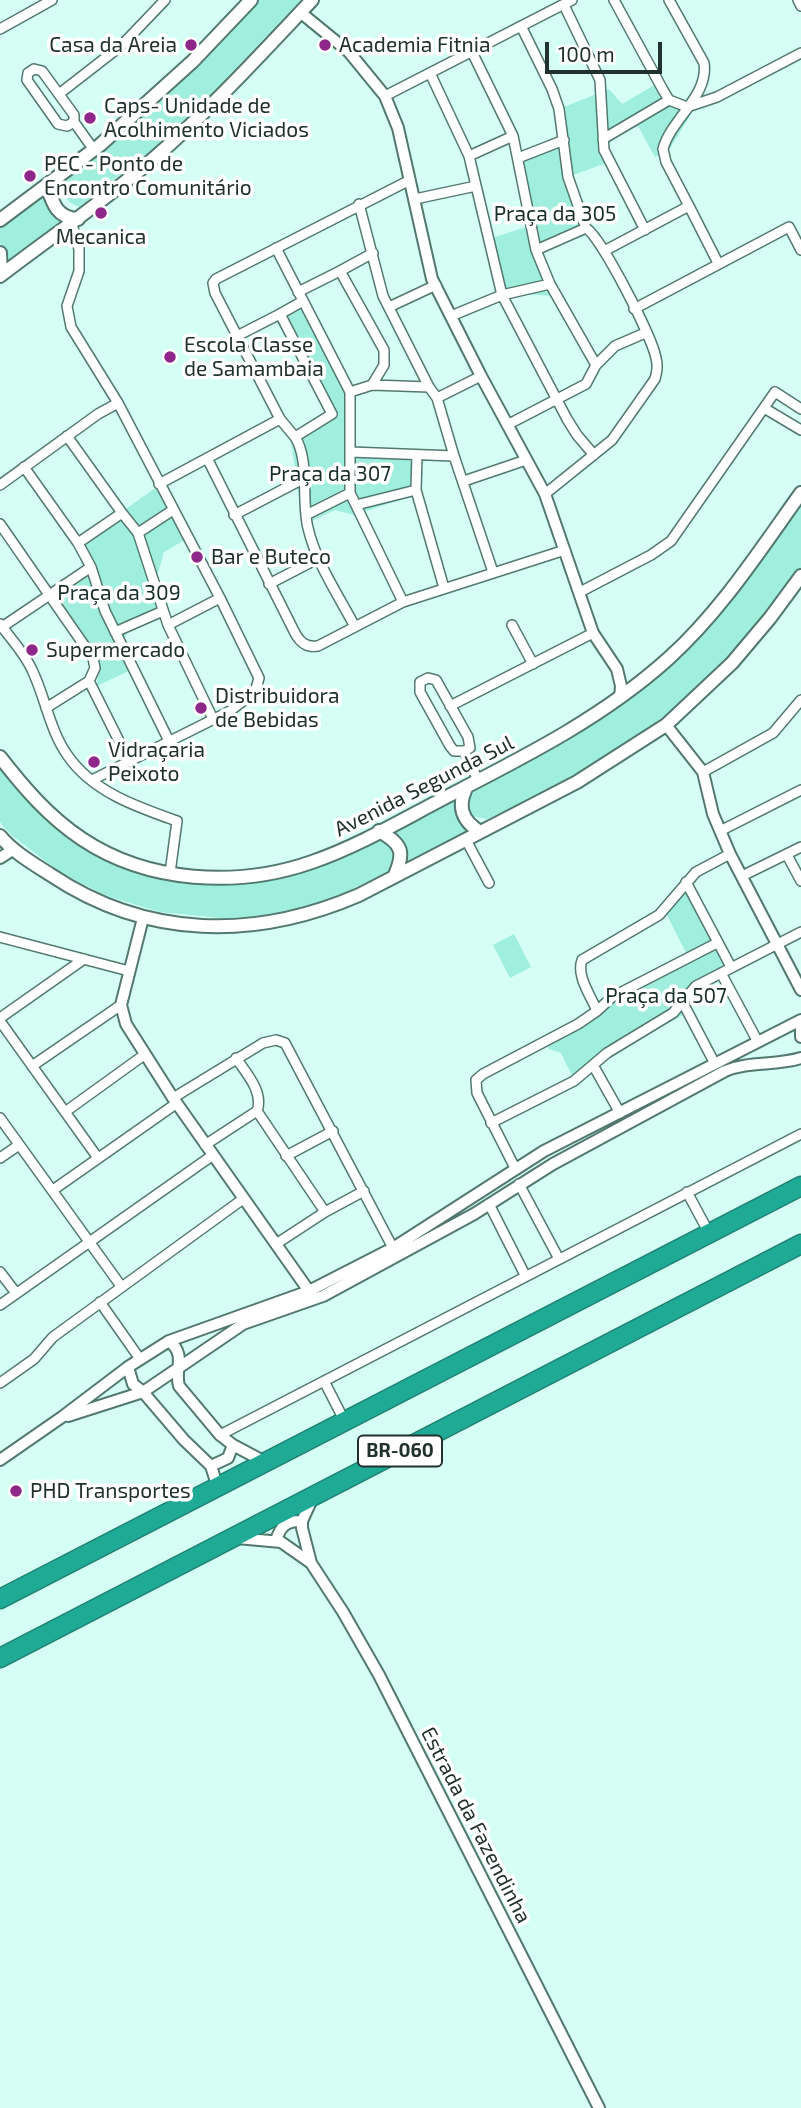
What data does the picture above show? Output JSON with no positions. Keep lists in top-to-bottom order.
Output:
{
  "streets": {
    "highway": ["BR-060"],
    "main road": ["Avenida Segunda Sul"],
    "street": ["Estrada da Fazendinha"]
  },
  "crossings": [
    ["BR-060", "Estrada da Fazendinha"]
  ],
  "parks": [
    "Praça da 305",
    "Praça da 307",
    "Praça da 309",
    "Praça da 507"
  ],
  "places": [
    "Casa da Areia",
    "Academia Fitnia",
    "Caps- Unidade de Acolhimento Viciados",
    "PEC - Ponto de Encontro Comunitário",
    "Mecanica",
    "Escola Classe de Samambaia",
    "Bar e Buteco",
    "Supermercado",
    "Distribuidora de Bebidas",
    "Vidraçaria Peixoto",
    "PHD Transportes"
  ],
  "scale_bar": "100 m"
}
